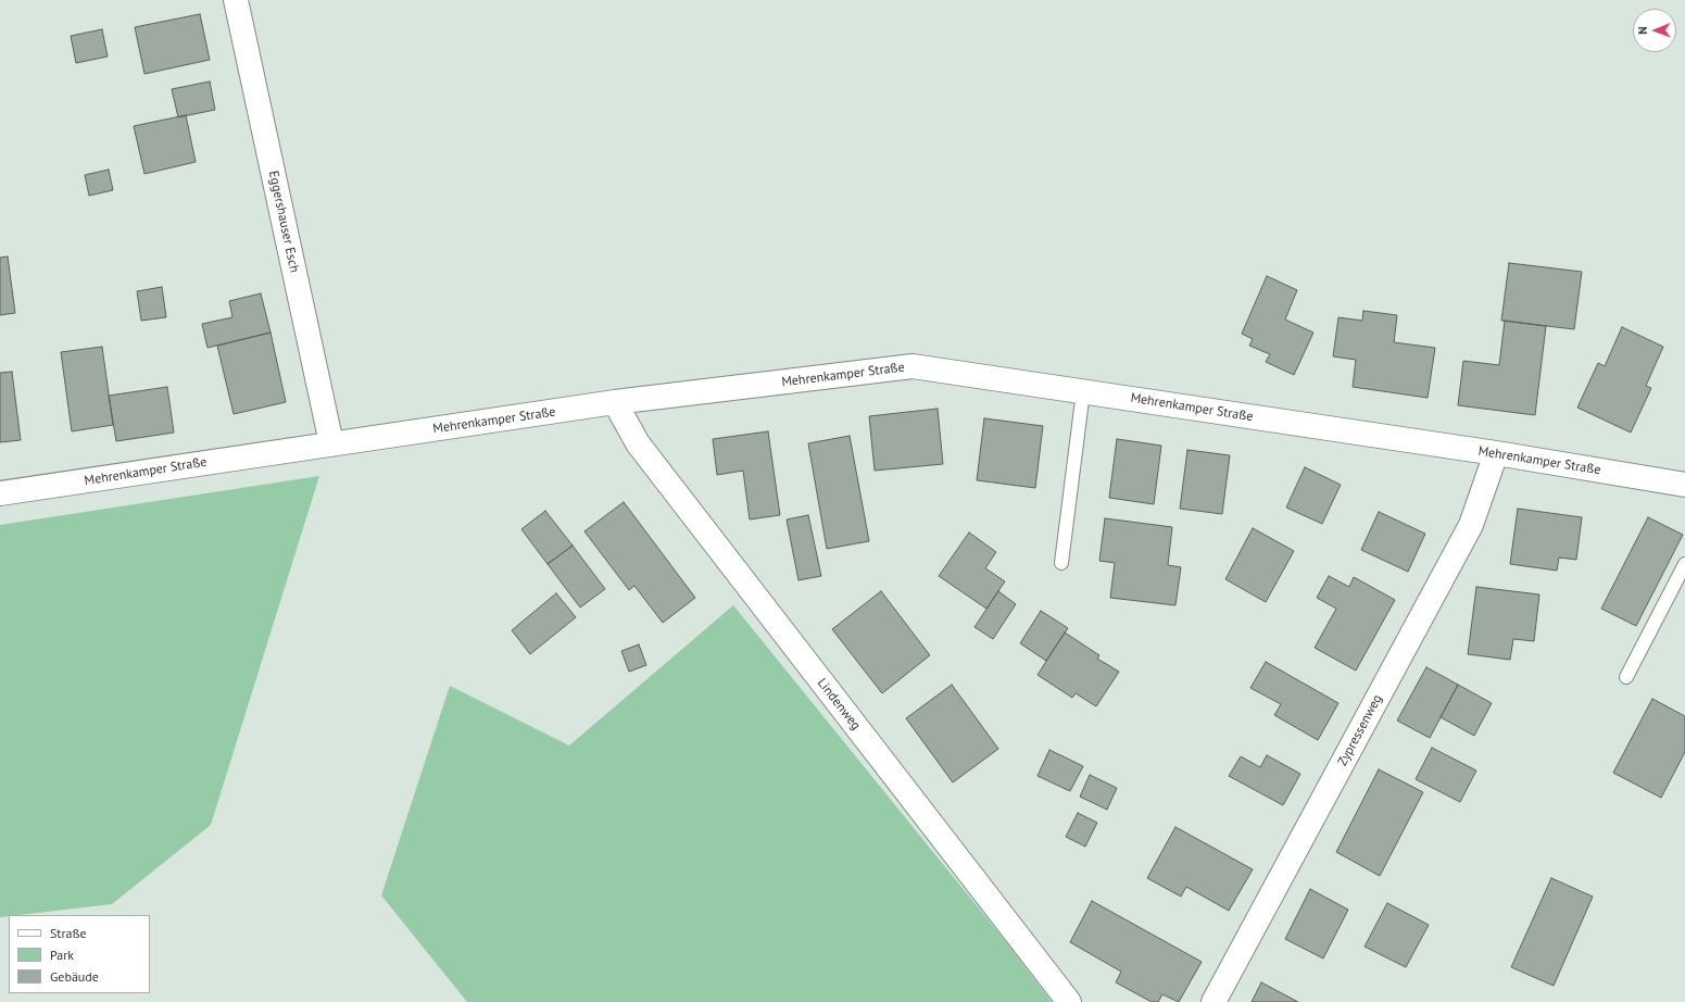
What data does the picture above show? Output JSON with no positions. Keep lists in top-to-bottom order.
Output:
{
  "streets": {
    "street": [
      "Eggershauser Esch",
      "Mehrenkamper Straße",
      "Lindenweg",
      "Zypressenweg"
    ]
  },
  "crossings": [
    ["Eggershauser Esch", "Mehrenkamper Straße"],
    ["Mehrenkamper Straße", "Lindenweg"],
    ["Mehrenkamper Straße", "Zypressenweg"]
  ],
  "legend": ["Straße", "Park", "Gebäude"],
  "north": "left"
}
